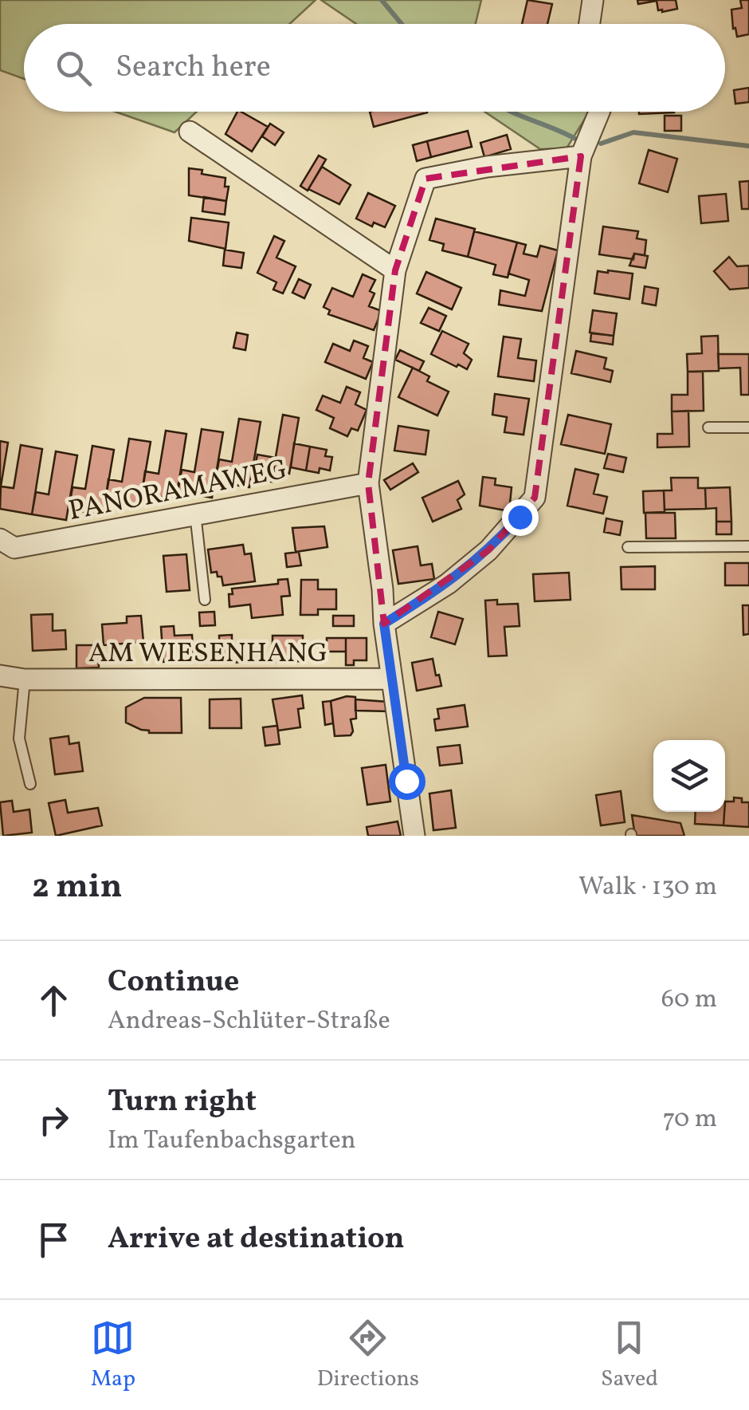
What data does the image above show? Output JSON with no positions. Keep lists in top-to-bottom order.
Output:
{
  "streets": {
    "street": ["PANORAMAWEG", "AM WIESENHANG"]
  },
  "page": {
    "search": "Search here",
    "heading": ["2 min", "Walk · 130 m"],
    "list": [
      ["Continue", "Andreas-Schlüter-Straße", "60 m"],
      ["Turn right", "Im Taufenbachsgarten", "70 m"],
      "Arrive at destination"
    ],
    "nav": ["Map", "Directions", "Saved"]
  }
}
